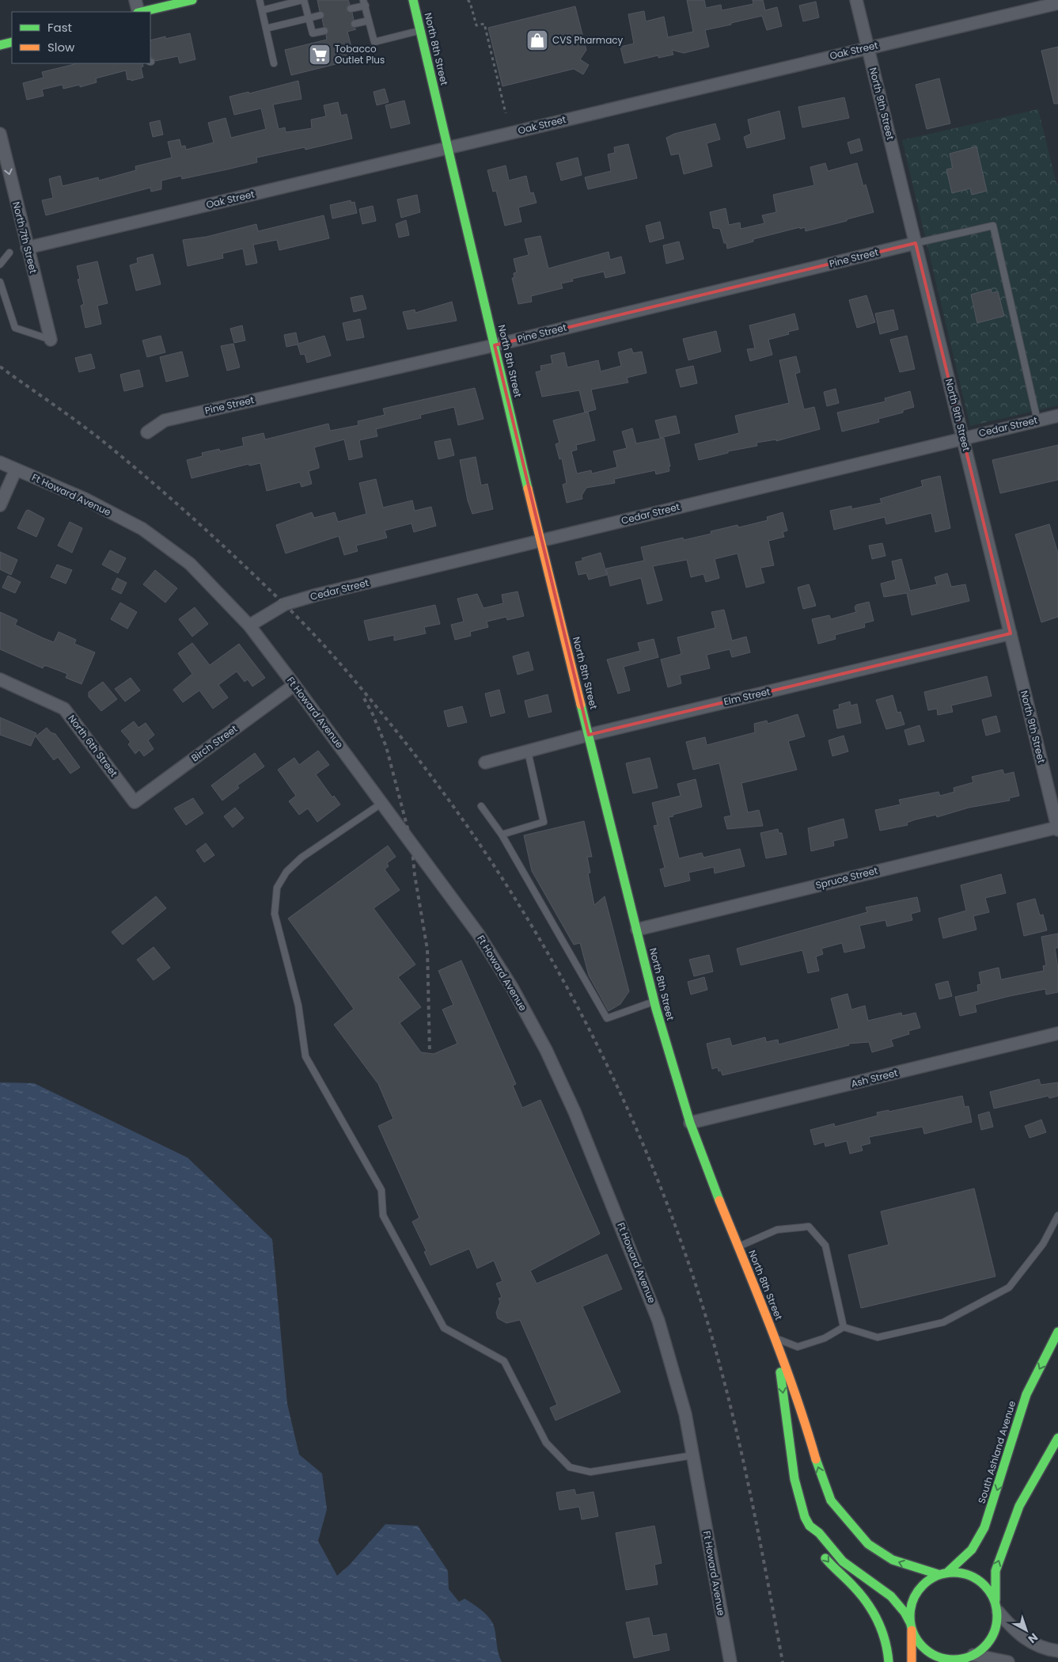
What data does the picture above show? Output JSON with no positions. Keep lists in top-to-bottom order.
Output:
{
  "streets": {
    "main road": ["North 8th Street", "South Ashland Avenue"],
    "street": [
      "Oak Street",
      "North 9th Street",
      "North 7th Street",
      "Pine Street",
      "Cedar Street",
      "Ft Howard Avenue",
      "Elm Street",
      "Birch Street",
      "North 6th Street",
      "Spruce Street",
      "Ash Street"
    ]
  },
  "crossings": [
    ["North 8th Street", "Oak Street"],
    ["North 8th Street", "Pine Street"],
    ["North 8th Street", "Cedar Street"],
    ["North 8th Street", "Elm Street"],
    ["North 8th Street", "Spruce Street"],
    ["North 8th Street", "Ash Street"],
    ["North 8th Street", "South Ashland Avenue"],
    ["Oak Street", "North 9th Street"],
    ["Oak Street", "North 7th Street"],
    ["North 9th Street", "Pine Street"],
    ["North 9th Street", "Cedar Street"],
    ["North 9th Street", "Elm Street"],
    ["North 9th Street", "Spruce Street"],
    ["Cedar Street", "Ft Howard Avenue"],
    ["Ft Howard Avenue", "Birch Street"],
    ["Birch Street", "North 6th Street"]
  ],
  "one_way": ["North 7th Street"],
  "places": {
    "shop": ["CVS Pharmacy"],
    "supermarket": ["Tobacco Outlet Plus"]
  },
  "legend": ["Fast", "Slow"],
  "north": "bottom right"
}
